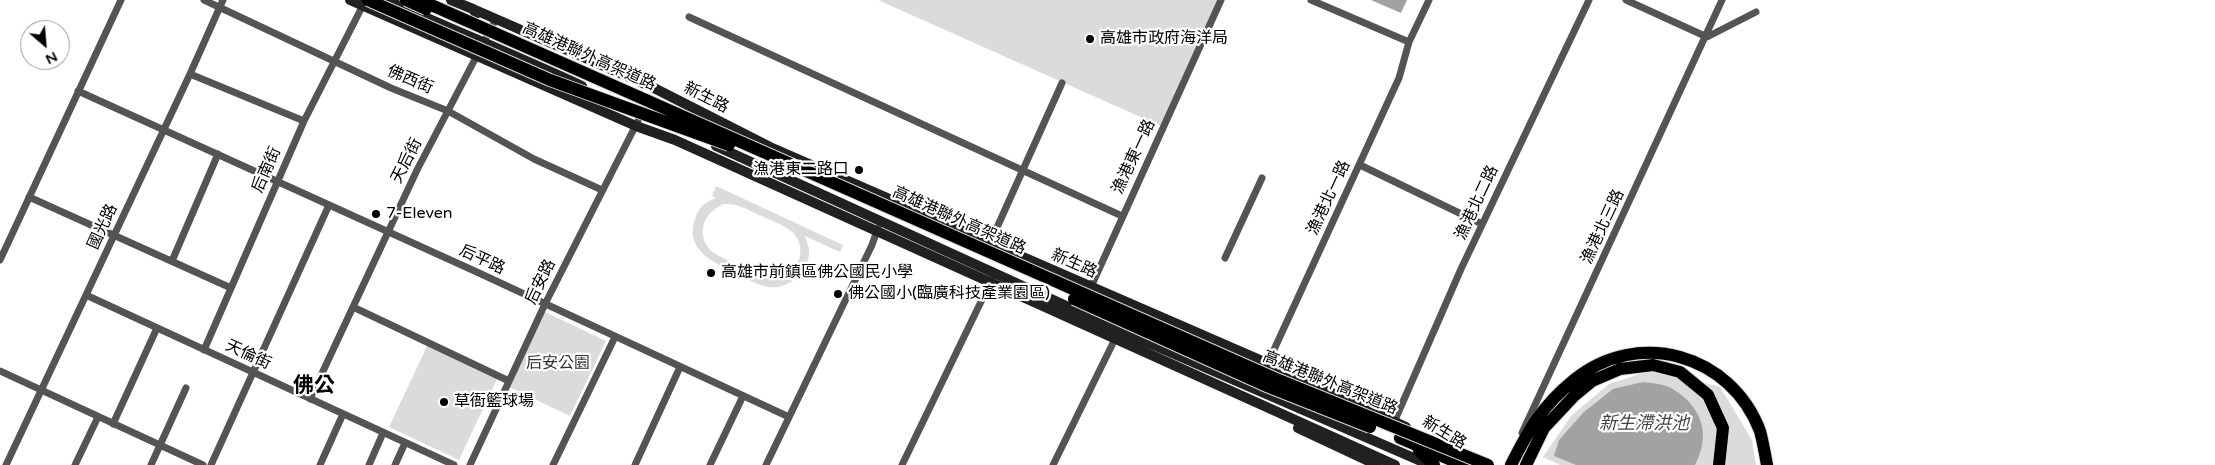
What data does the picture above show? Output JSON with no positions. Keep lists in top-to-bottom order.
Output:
{
  "streets": {
    "highway": ["高雄港聯外高架道路"],
    "street": [
      "佛西街",
      "新生路",
      "漁港東一路",
      "天后街",
      "后南街",
      "漁港北一路",
      "漁港北二路",
      "國光路",
      "漁港北三路",
      "后平路",
      "后安路",
      "天倫街"
    ]
  },
  "crossings": [
    ["佛西街", "天后街"],
    ["佛西街", "后南街"],
    ["佛西街", "國光路"],
    ["佛西街", "后安路"],
    ["新生路", "漁港東一路"],
    ["新生路", "天后街"],
    ["新生路", "漁港北一路"],
    ["新生路", "漁港北二路"],
    ["天后街", "后平路"],
    ["天后街", "天倫街"],
    ["后南街", "后平路"],
    ["后南街", "天倫街"],
    ["國光路", "后平路"],
    ["國光路", "天倫街"],
    ["后平路", "后安路"]
  ],
  "districts": ["佛公"],
  "water": ["新生滯洪池"],
  "parks": ["后安公園"],
  "places": [
    "高雄市政府海洋局",
    "漁港東二路口",
    "7-Eleven",
    "高雄市前鎮區佛公國民小學",
    "佛公國小(臨廣科技產業園區)",
    "草衙籃球場"
  ],
  "north": "bottom right"
}
